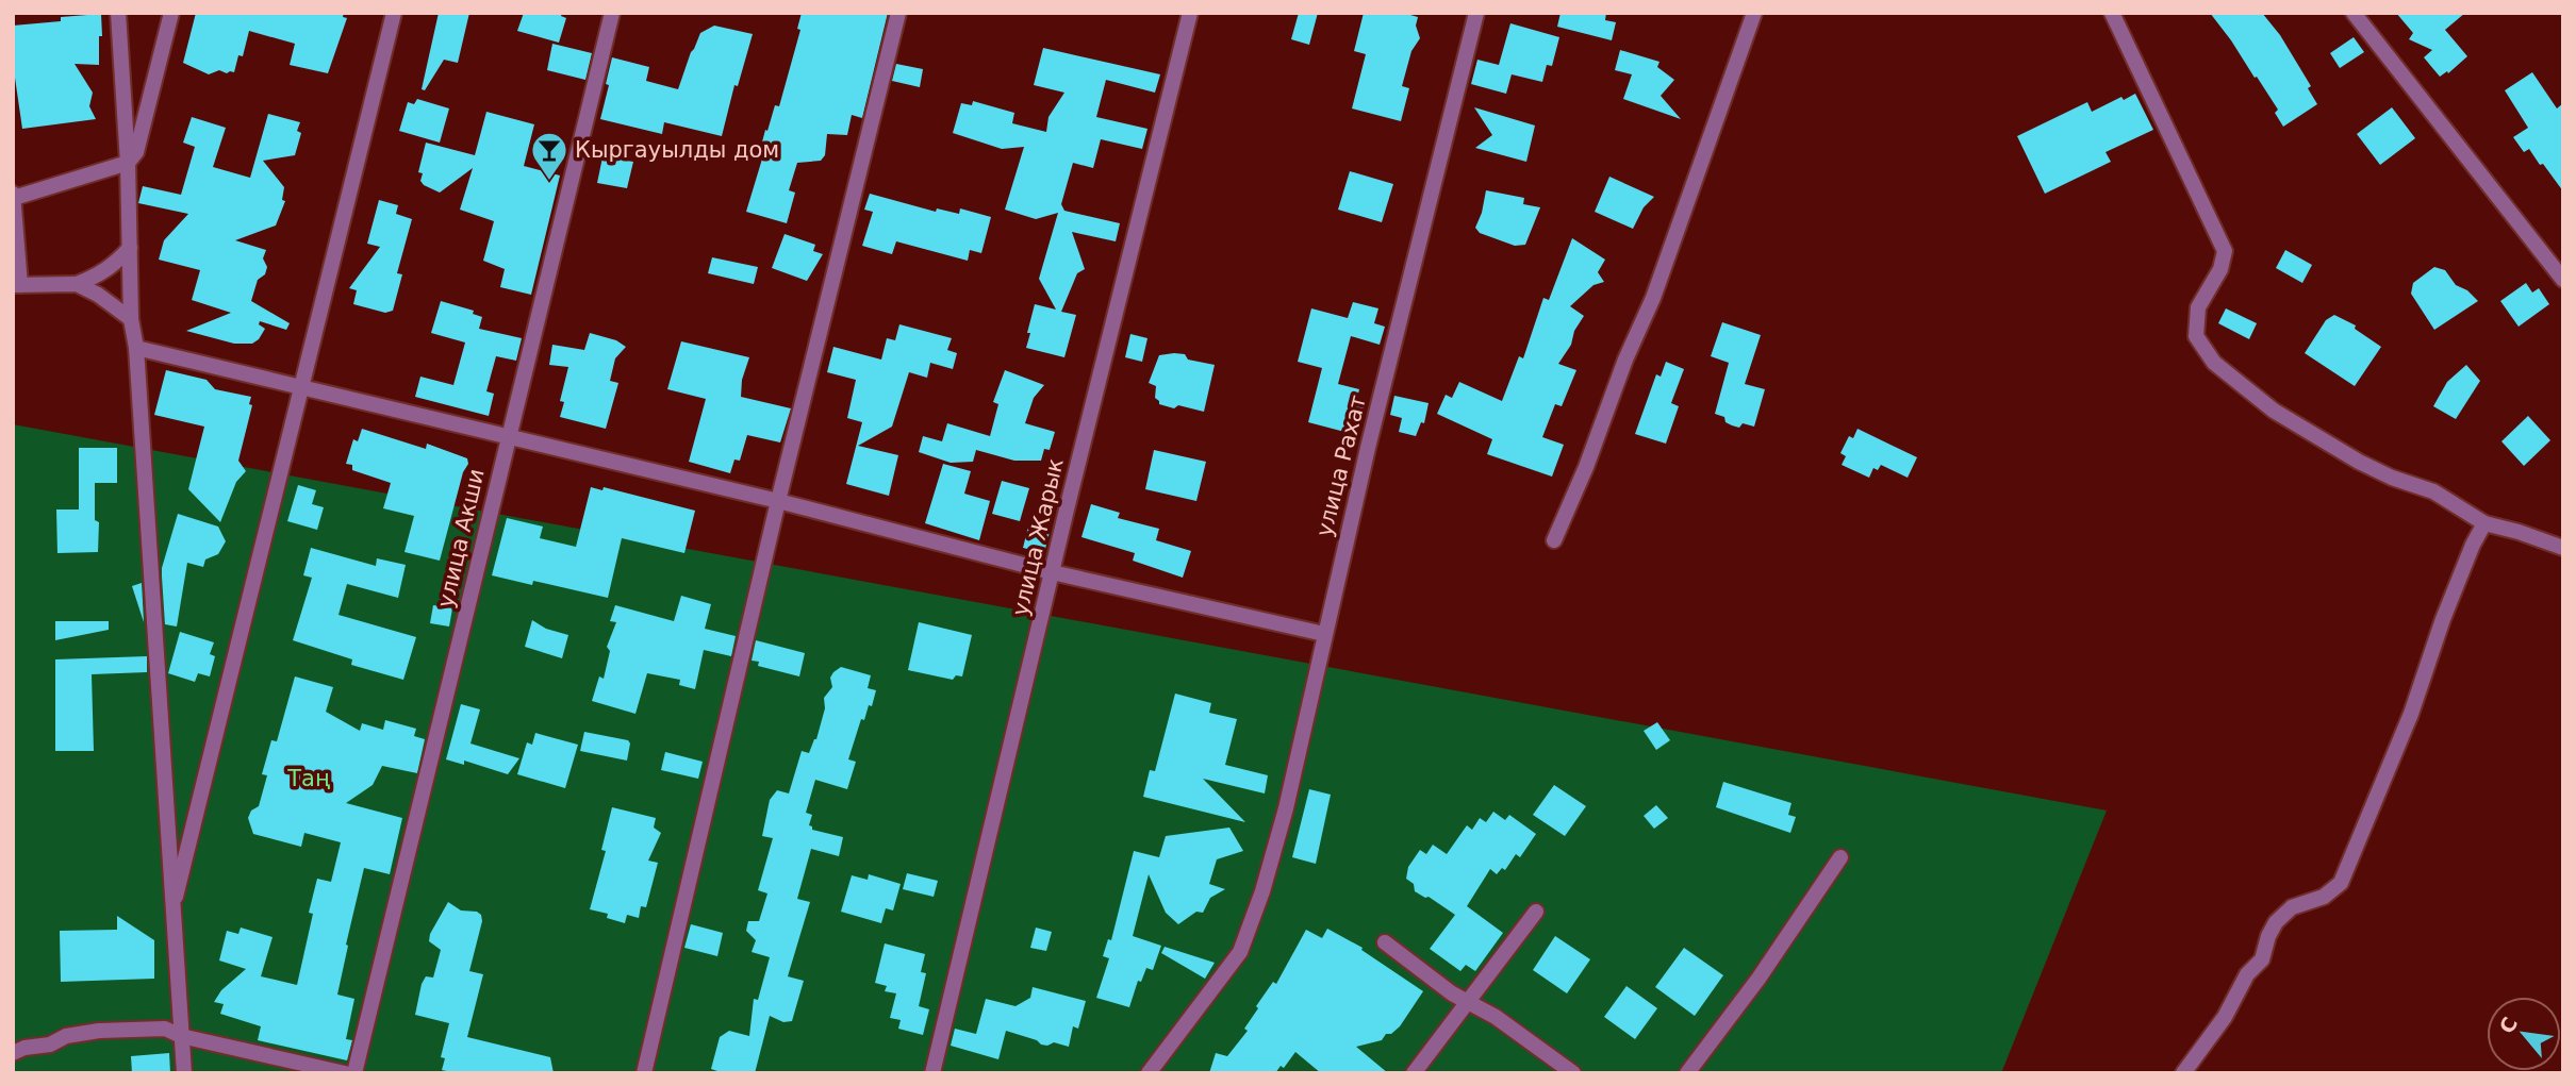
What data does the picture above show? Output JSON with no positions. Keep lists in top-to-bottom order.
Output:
{
  "streets": {
    "street": ["улица Рахат", "улица Жарык", "улица Акши"]
  },
  "parks": ["Таң"],
  "places": {
    "bar": ["Кыргауылды дом"]
  },
  "north": "top left"
}
